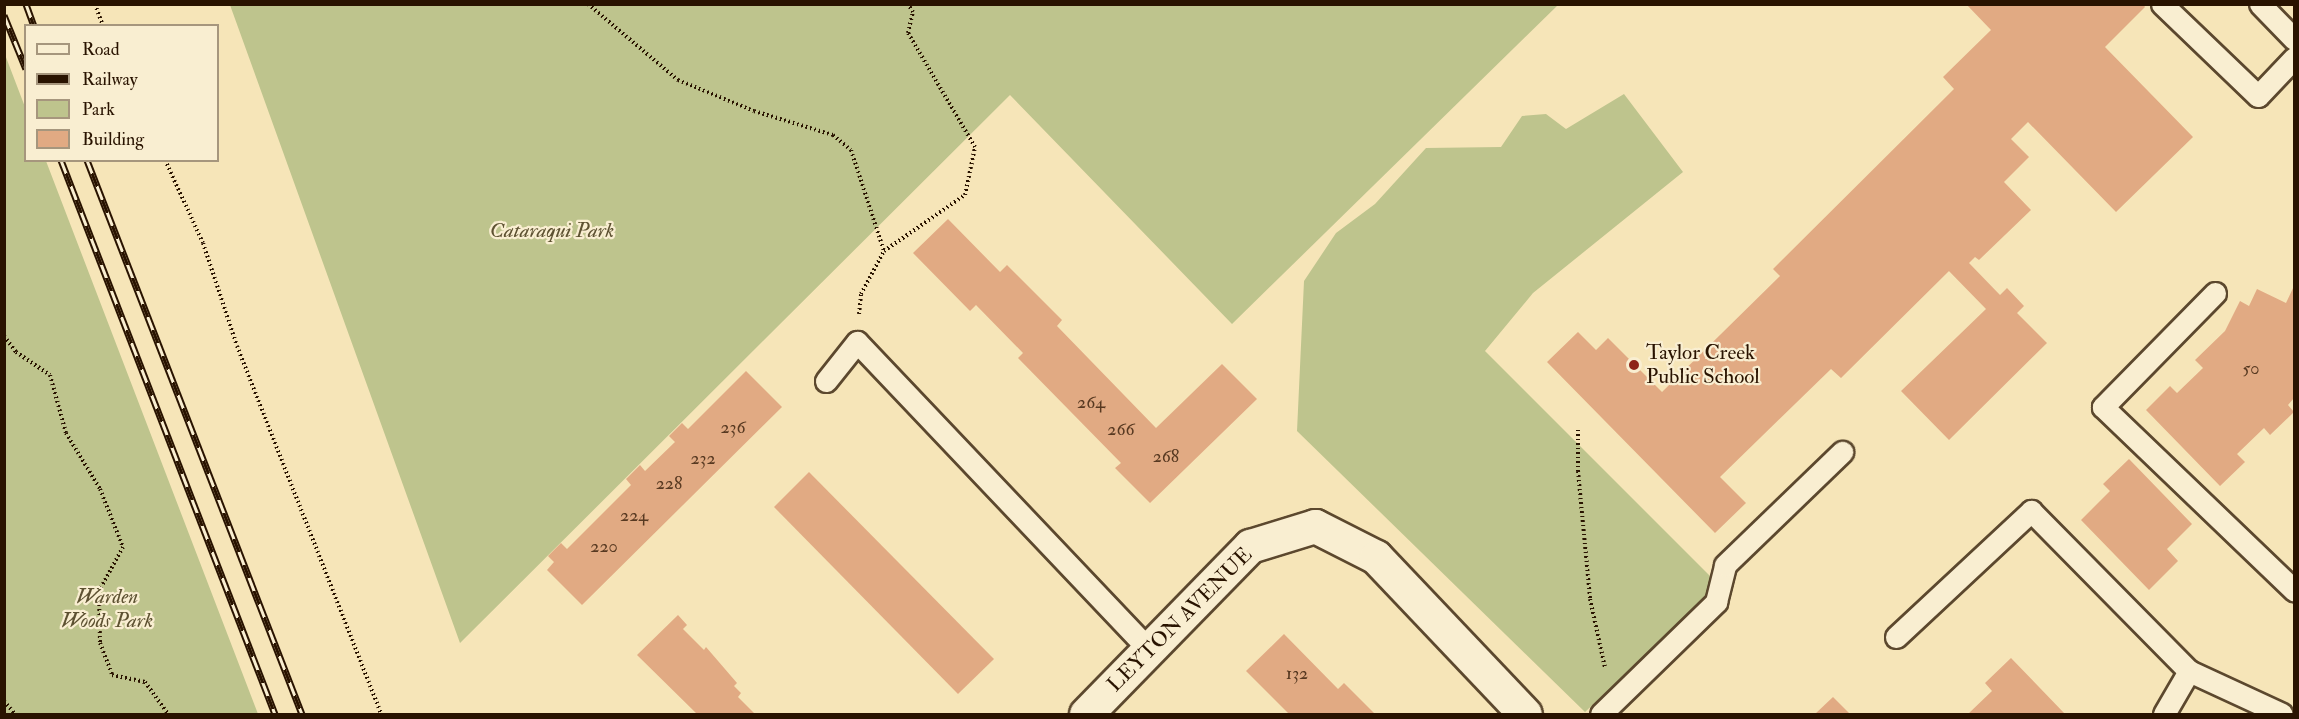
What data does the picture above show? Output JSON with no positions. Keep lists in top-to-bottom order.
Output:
{
  "streets": {
    "street": ["LEYTON AVENUE"]
  },
  "parks": ["Cataraqui Park", "Warden Woods Park"],
  "places": ["Taylor Creek Public School"],
  "house_numbers": [
    "50",
    "264",
    "236",
    "266",
    "268",
    "232",
    "228",
    "224",
    "220",
    "132"
  ],
  "legend": [
    "Road",
    "Railway",
    "Park",
    "Building"
  ]
}
